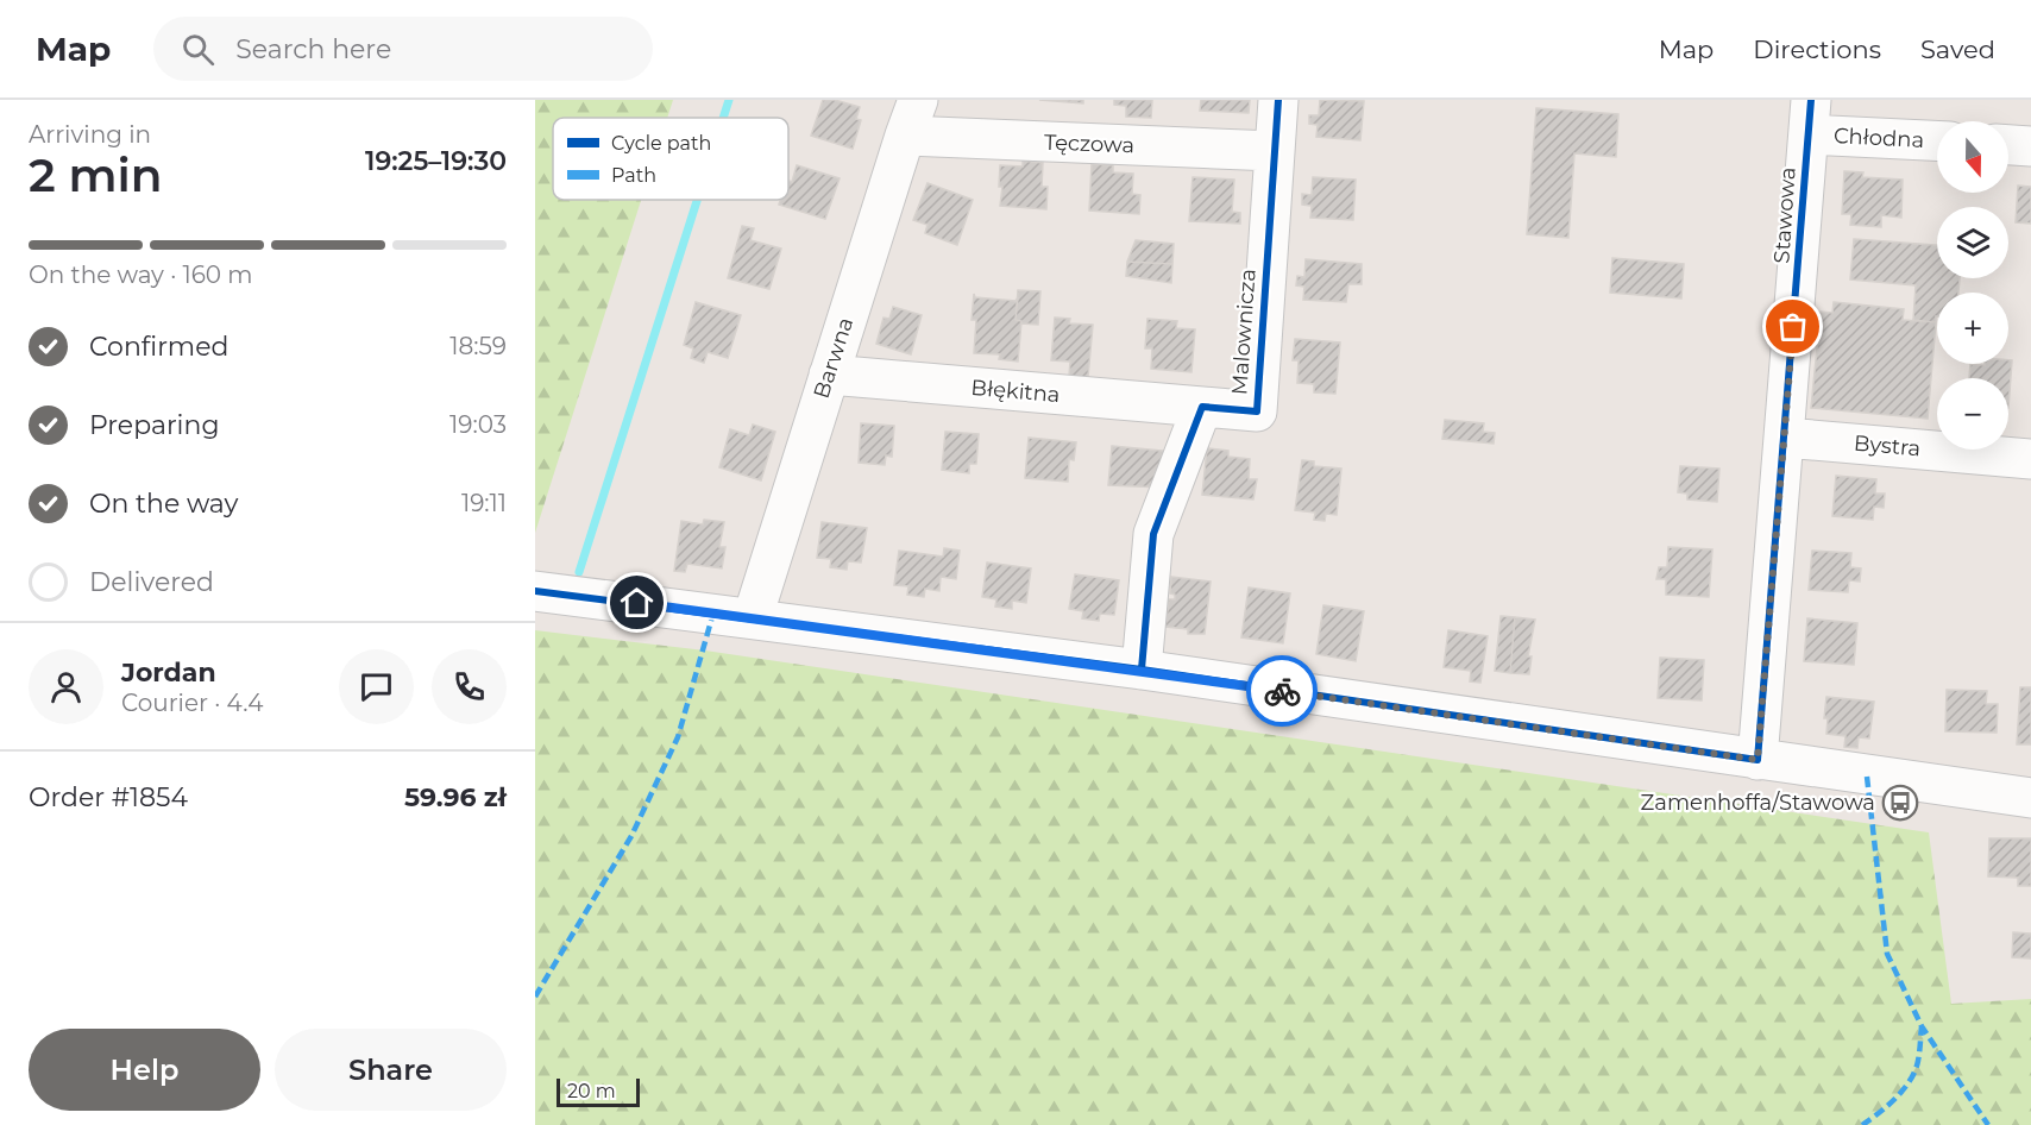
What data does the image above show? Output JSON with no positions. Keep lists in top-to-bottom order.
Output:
{
  "streets": {
    "street": [
      "Chłodna",
      "Tęczowa",
      "Stawowa",
      "Malownicza",
      "Barwna",
      "Błękitna",
      "Bystra"
    ]
  },
  "crossings": [
    ["Chłodna", "Stawowa"],
    ["Tęczowa", "Malownicza"],
    ["Tęczowa", "Barwna"],
    ["Stawowa", "Bystra"],
    ["Malownicza", "Błękitna"],
    ["Barwna", "Błękitna"]
  ],
  "places": {
    "bus stop": ["Zamenhoffa/Stawowa"]
  },
  "legend": ["Cycle path", "Path"],
  "scale_bar": "20 m",
  "north": "bottom",
  "page": {
    "header": "Map",
    "search": "Search here",
    "nav": ["Map", "Directions", "Saved"],
    "heading": ["2 min", "Arriving in", "19:25–19:30"],
    "panel": [
      "Jordan",
      "Courier · 4.4",
      "Order #1854",
      "59.96 zł"
    ],
    "map_buttons": ["+", "−"],
    "bar": "On the way · 160 m",
    "list": [
      ["Confirmed", "18:59"],
      ["Preparing", "19:03"],
      ["On the way", "19:11"],
      "Delivered"
    ],
    "buttons": ["Help", "Share"],
    "scale": "20 m"
  }
}
